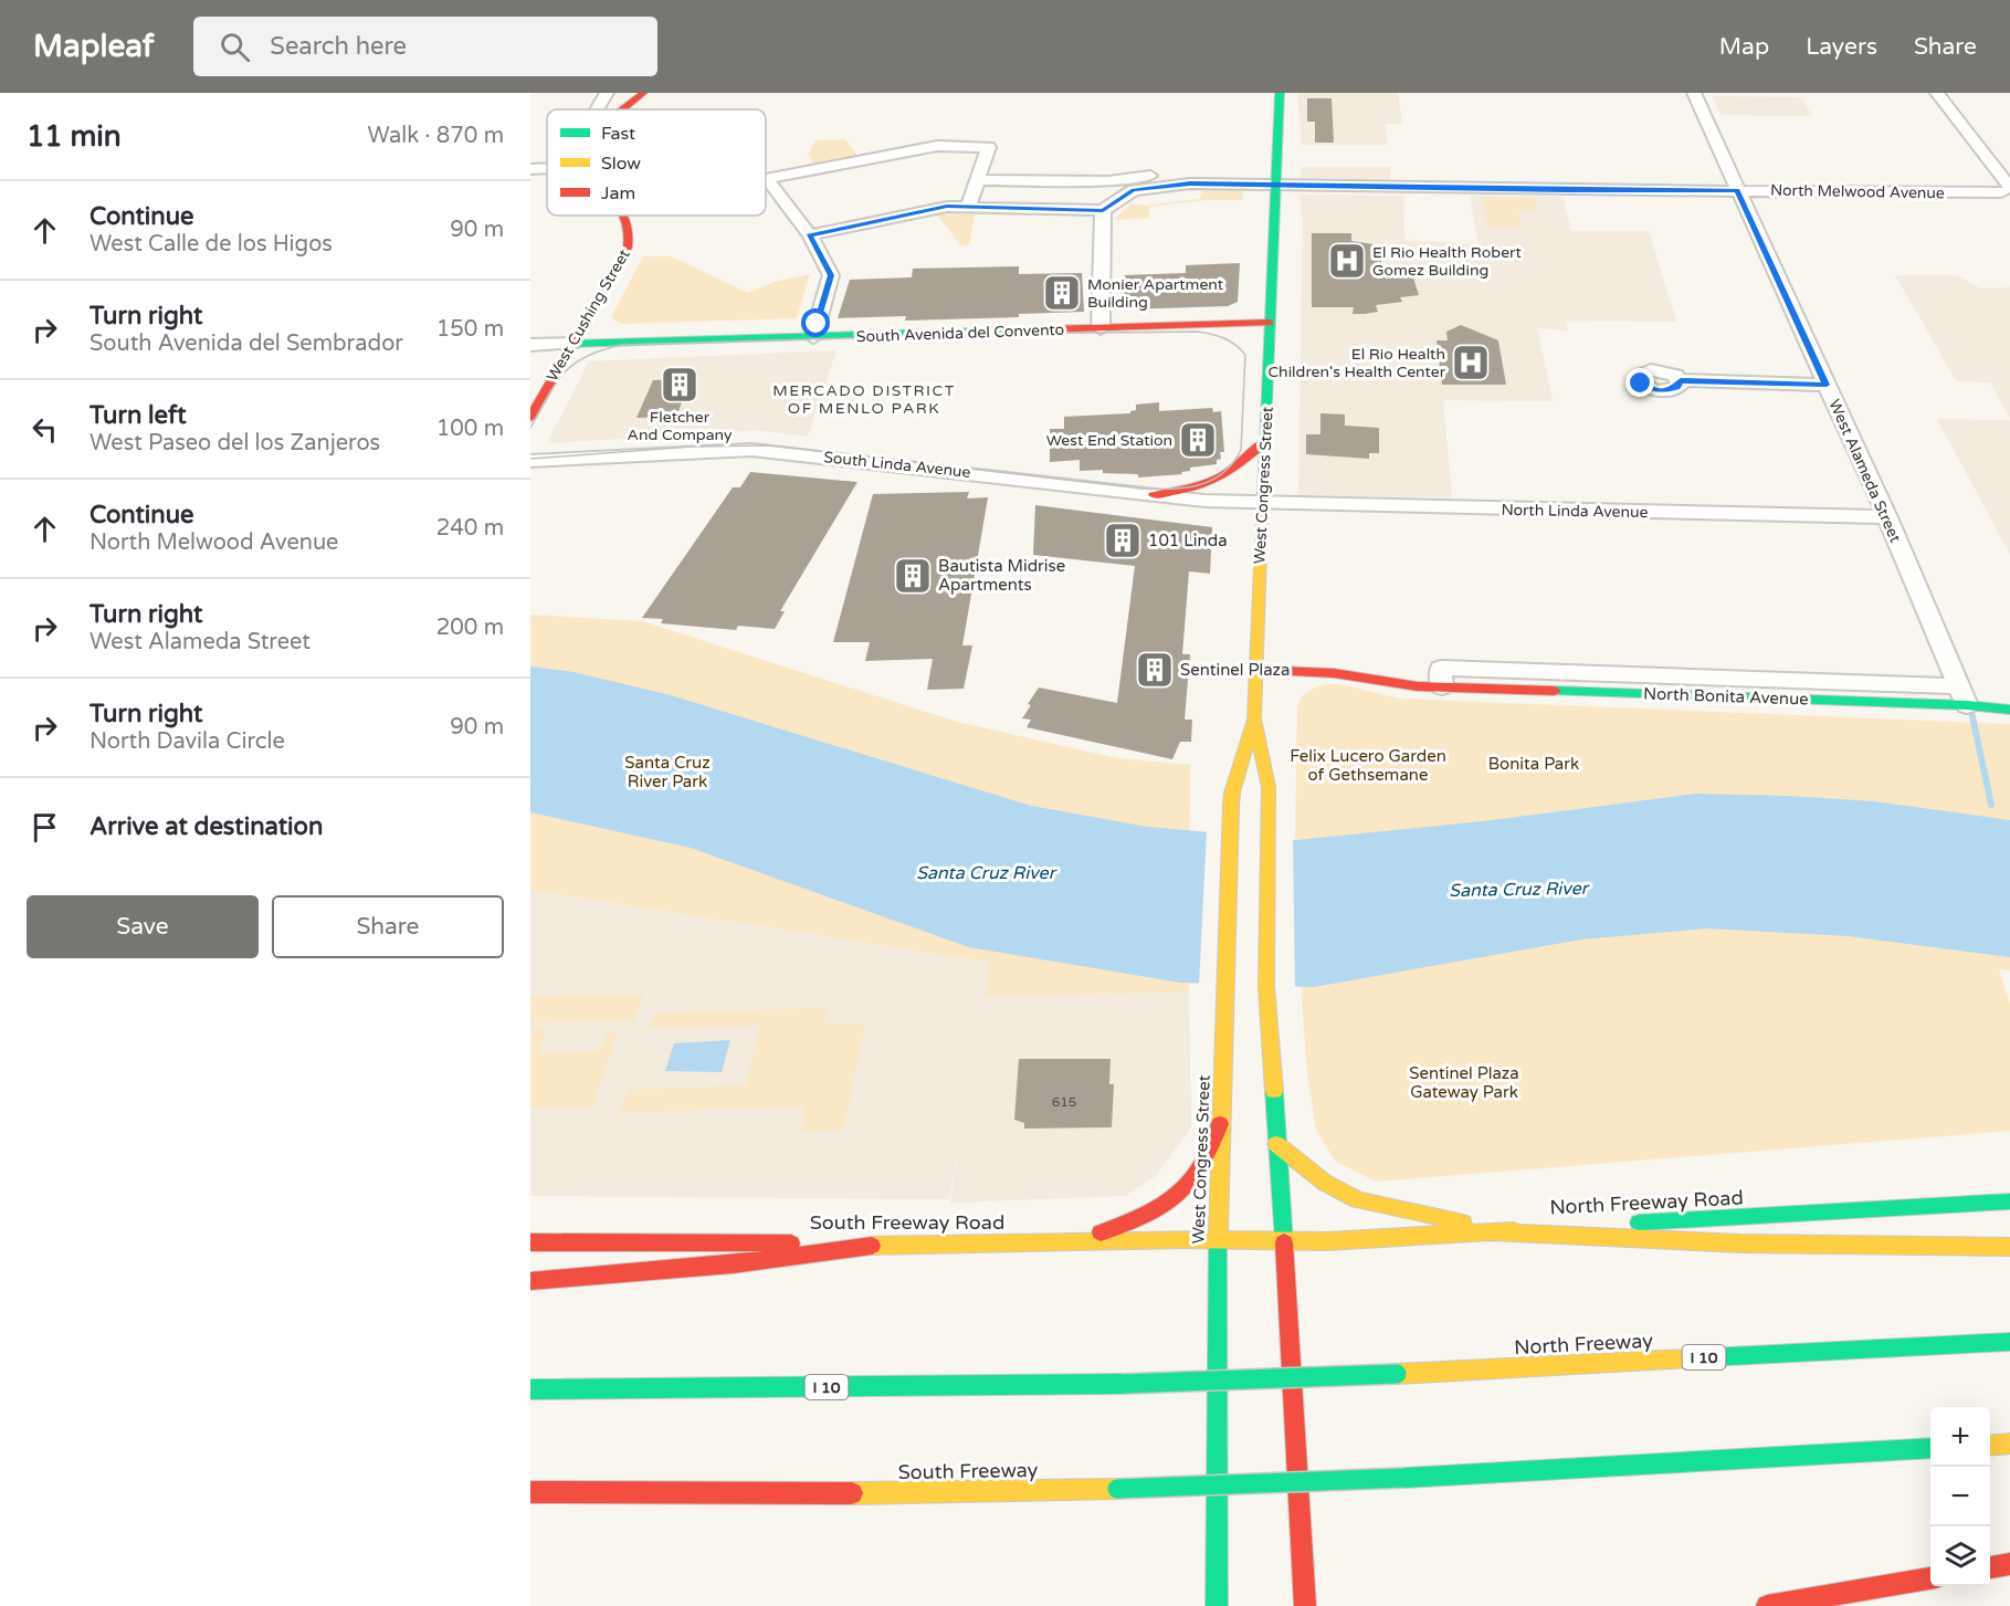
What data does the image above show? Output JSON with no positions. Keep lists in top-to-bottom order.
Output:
{
  "streets": {
    "main road": [
      "West Cushing Street",
      "South Avenida del Convento",
      "West Congress Street",
      "North Bonita Avenue",
      "North Freeway Road",
      "South Freeway Road",
      "North Freeway",
      "I 10",
      "South Freeway"
    ],
    "street": [
      "North Melwood Avenue",
      "South Linda Avenue",
      "West Alameda Street",
      "North Linda Avenue"
    ]
  },
  "crossings": [
    ["North Melwood Avenue", "West Alameda Street"],
    ["North Melwood Avenue", "West Congress Street"],
    ["West Cushing Street", "South Avenida del Convento"],
    ["South Avenida del Convento", "West Congress Street"],
    ["South Linda Avenue", "West Congress Street"],
    ["South Linda Avenue", "North Linda Avenue"],
    ["West Alameda Street", "North Linda Avenue"],
    ["West Alameda Street", "North Bonita Avenue"],
    ["West Congress Street", "North Linda Avenue"],
    ["West Congress Street", "North Bonita Avenue"],
    ["West Congress Street", "North Freeway Road"],
    ["West Congress Street", "South Freeway Road"],
    ["North Freeway Road", "South Freeway Road"]
  ],
  "districts": ["MERCADO DISTRICT OF MENLO PARK"],
  "water": ["Santa Cruz River"],
  "parks": [
    "Felix Lucero Garden of Gethsemane",
    "Santa Cruz River Park",
    "Bonita Park",
    "Sentinel Plaza Gateway Park"
  ],
  "places": {
    "hospital": ["El Rio Health Robert Gomez Building", "El Rio Health Children's Health Center"],
    "building": [
      "Monier Apartment Building",
      "Fletcher And Company",
      "West End Station",
      "101 Linda",
      "Bautista Midrise Apartments",
      "Sentinel Plaza"
    ]
  },
  "house_numbers": ["615"],
  "legend": ["Fast", "Slow", "Jam"],
  "page": {
    "header": "Mapleaf",
    "search": "Search here",
    "nav": ["Map", "Layers", "Share"],
    "heading": ["11 min", "Walk · 870 m"],
    "list": [
      ["Continue", "West Calle de los Higos", "90 m"],
      ["Turn right", "South Avenida del Sembrador", "150 m"],
      ["Turn left", "West Paseo del los Zanjeros", "100 m"],
      ["Continue", "North Melwood Avenue", "240 m"],
      ["Turn right", "West Alameda Street", "200 m"],
      ["Turn right", "North Davila Circle", "90 m"],
      "Arrive at destination"
    ],
    "buttons": ["Save", "Share"],
    "map_buttons": ["+", "−"]
  }
}
